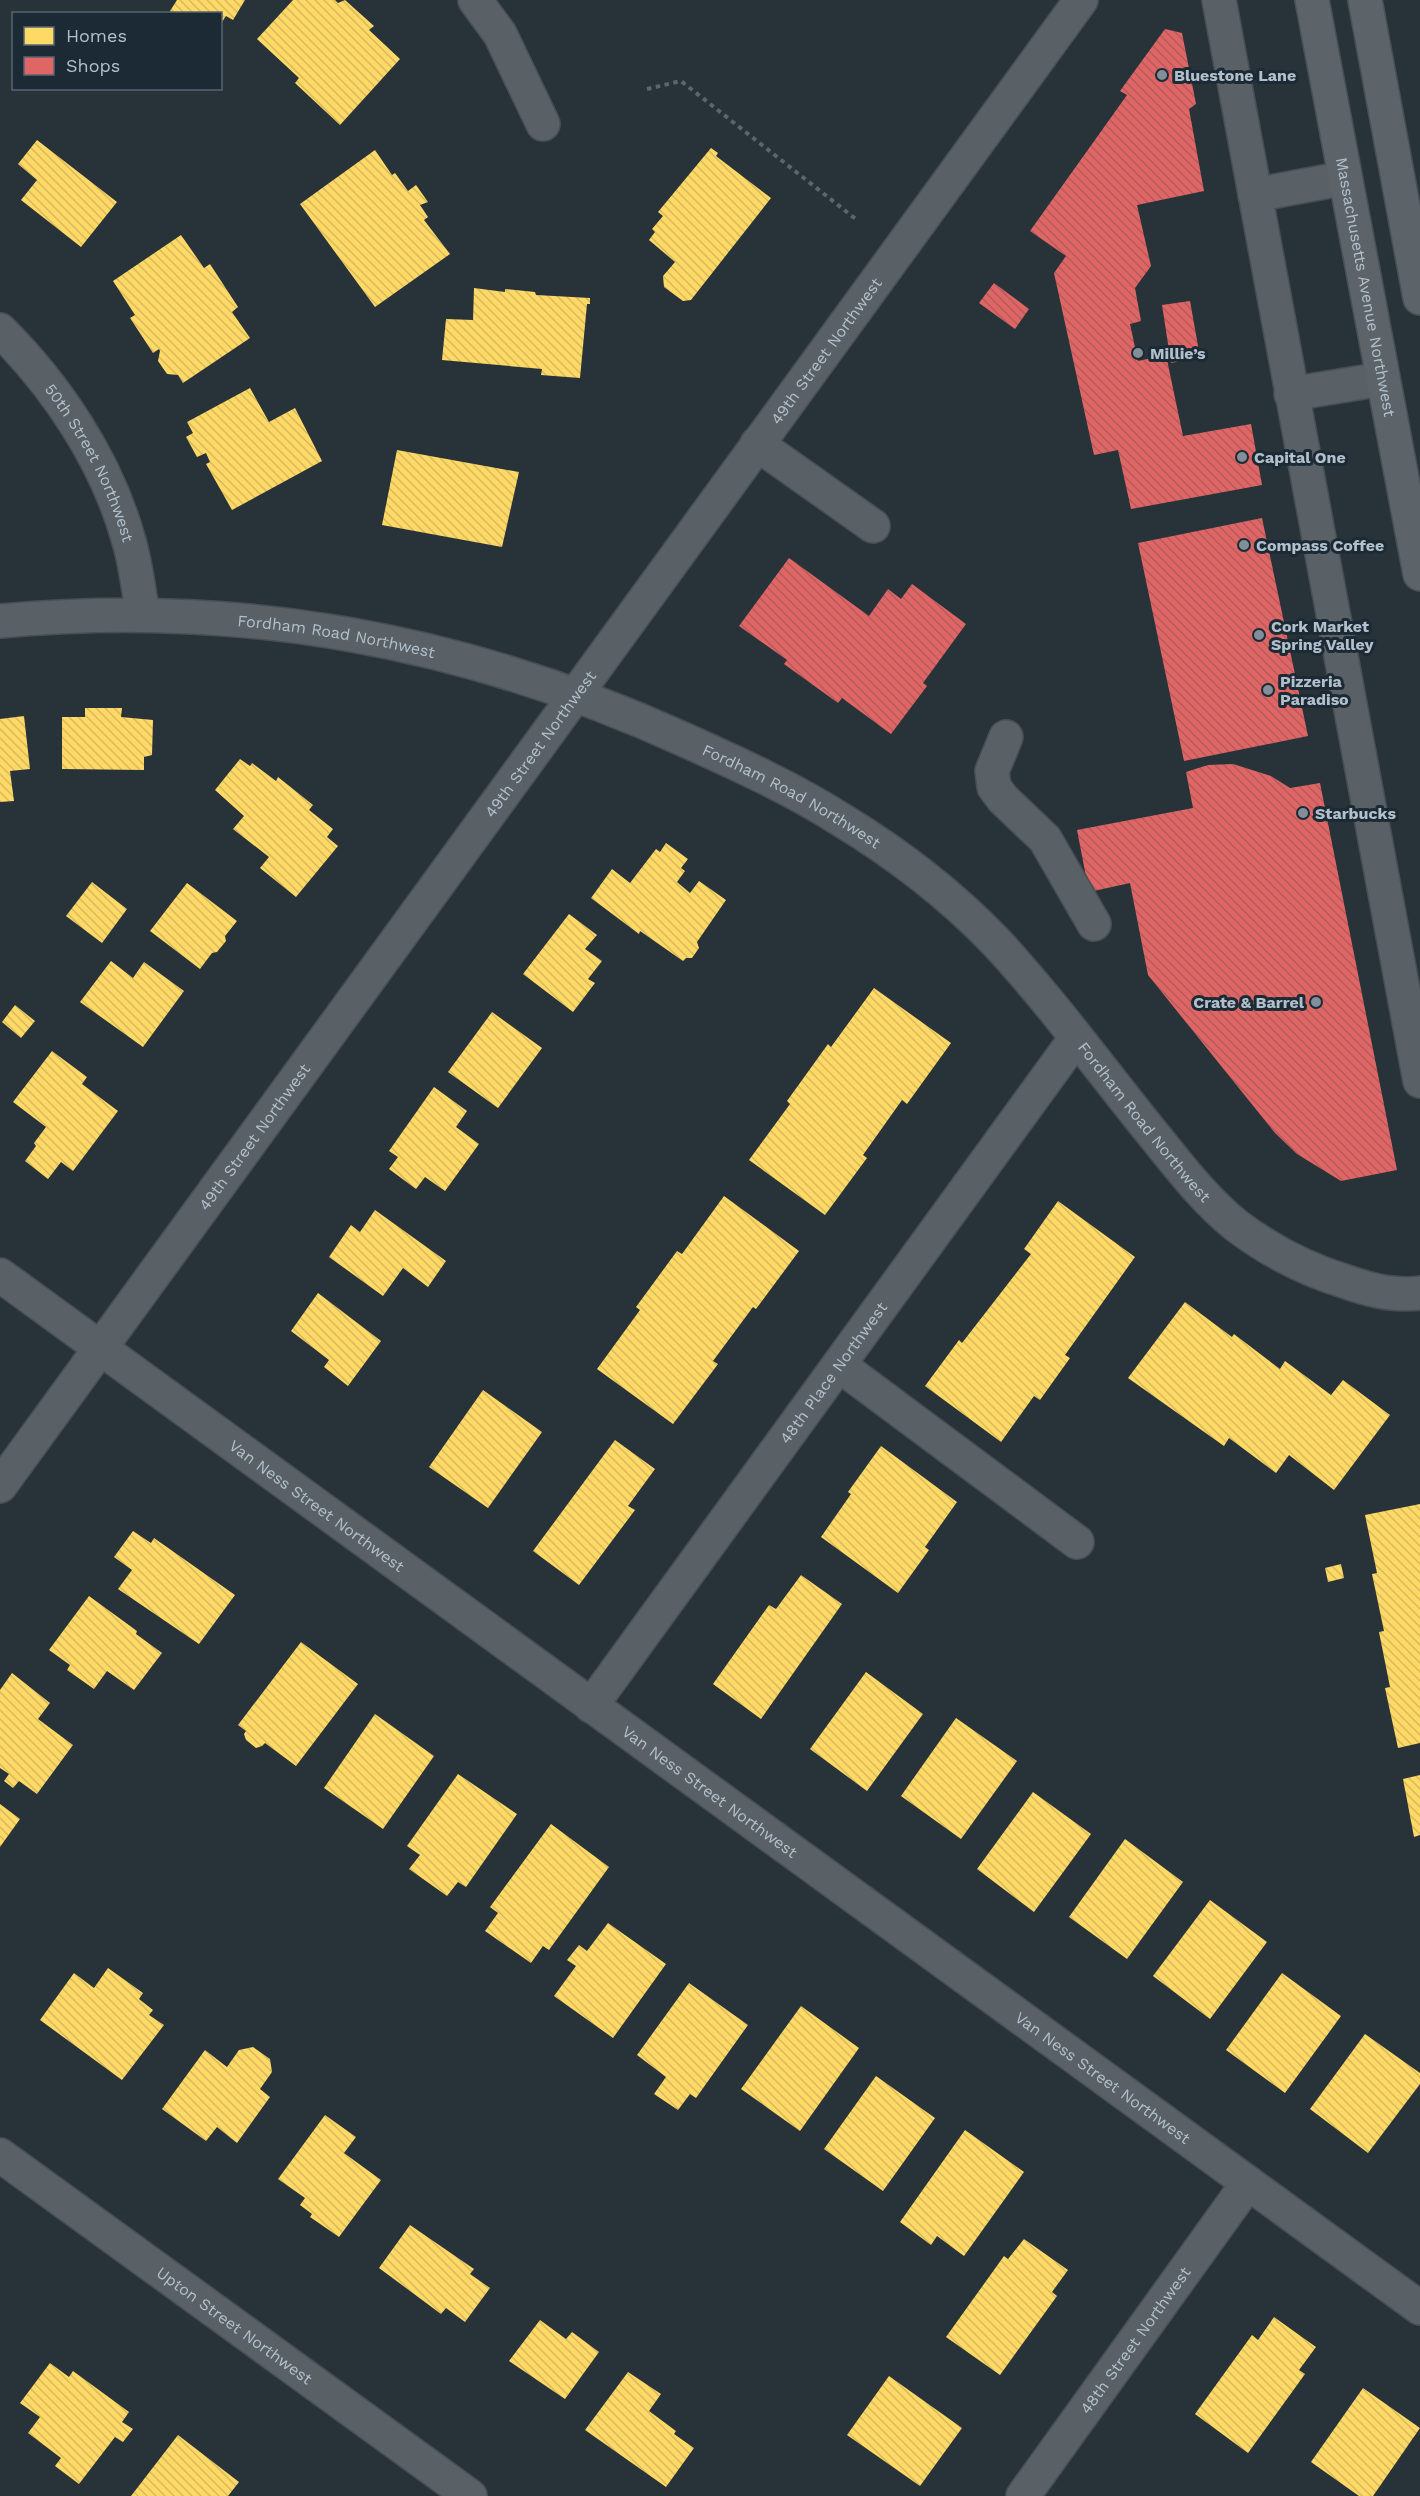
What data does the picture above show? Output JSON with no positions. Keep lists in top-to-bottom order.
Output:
{
  "streets": {
    "main road": ["Massachusetts Avenue Northwest"],
    "street": [
      "49th Street Northwest",
      "50th Street Northwest",
      "Fordham Road Northwest",
      "48th Place Northwest",
      "Van Ness Street Northwest",
      "Upton Street Northwest",
      "48th Street Northwest"
    ]
  },
  "crossings": [
    ["49th Street Northwest", "Fordham Road Northwest"],
    ["49th Street Northwest", "Van Ness Street Northwest"],
    ["50th Street Northwest", "Fordham Road Northwest"],
    ["Fordham Road Northwest", "48th Place Northwest"],
    ["48th Place Northwest", "Van Ness Street Northwest"],
    ["Van Ness Street Northwest", "48th Street Northwest"]
  ],
  "places": [
    "Bluestone Lane",
    "Millie’s",
    "Capital One",
    "Compass Coffee",
    "Cork Market Spring Valley",
    "Pizzeria Paradiso",
    "Starbucks",
    "Crate & Barrel"
  ],
  "legend": ["Homes", "Shops"]
}
